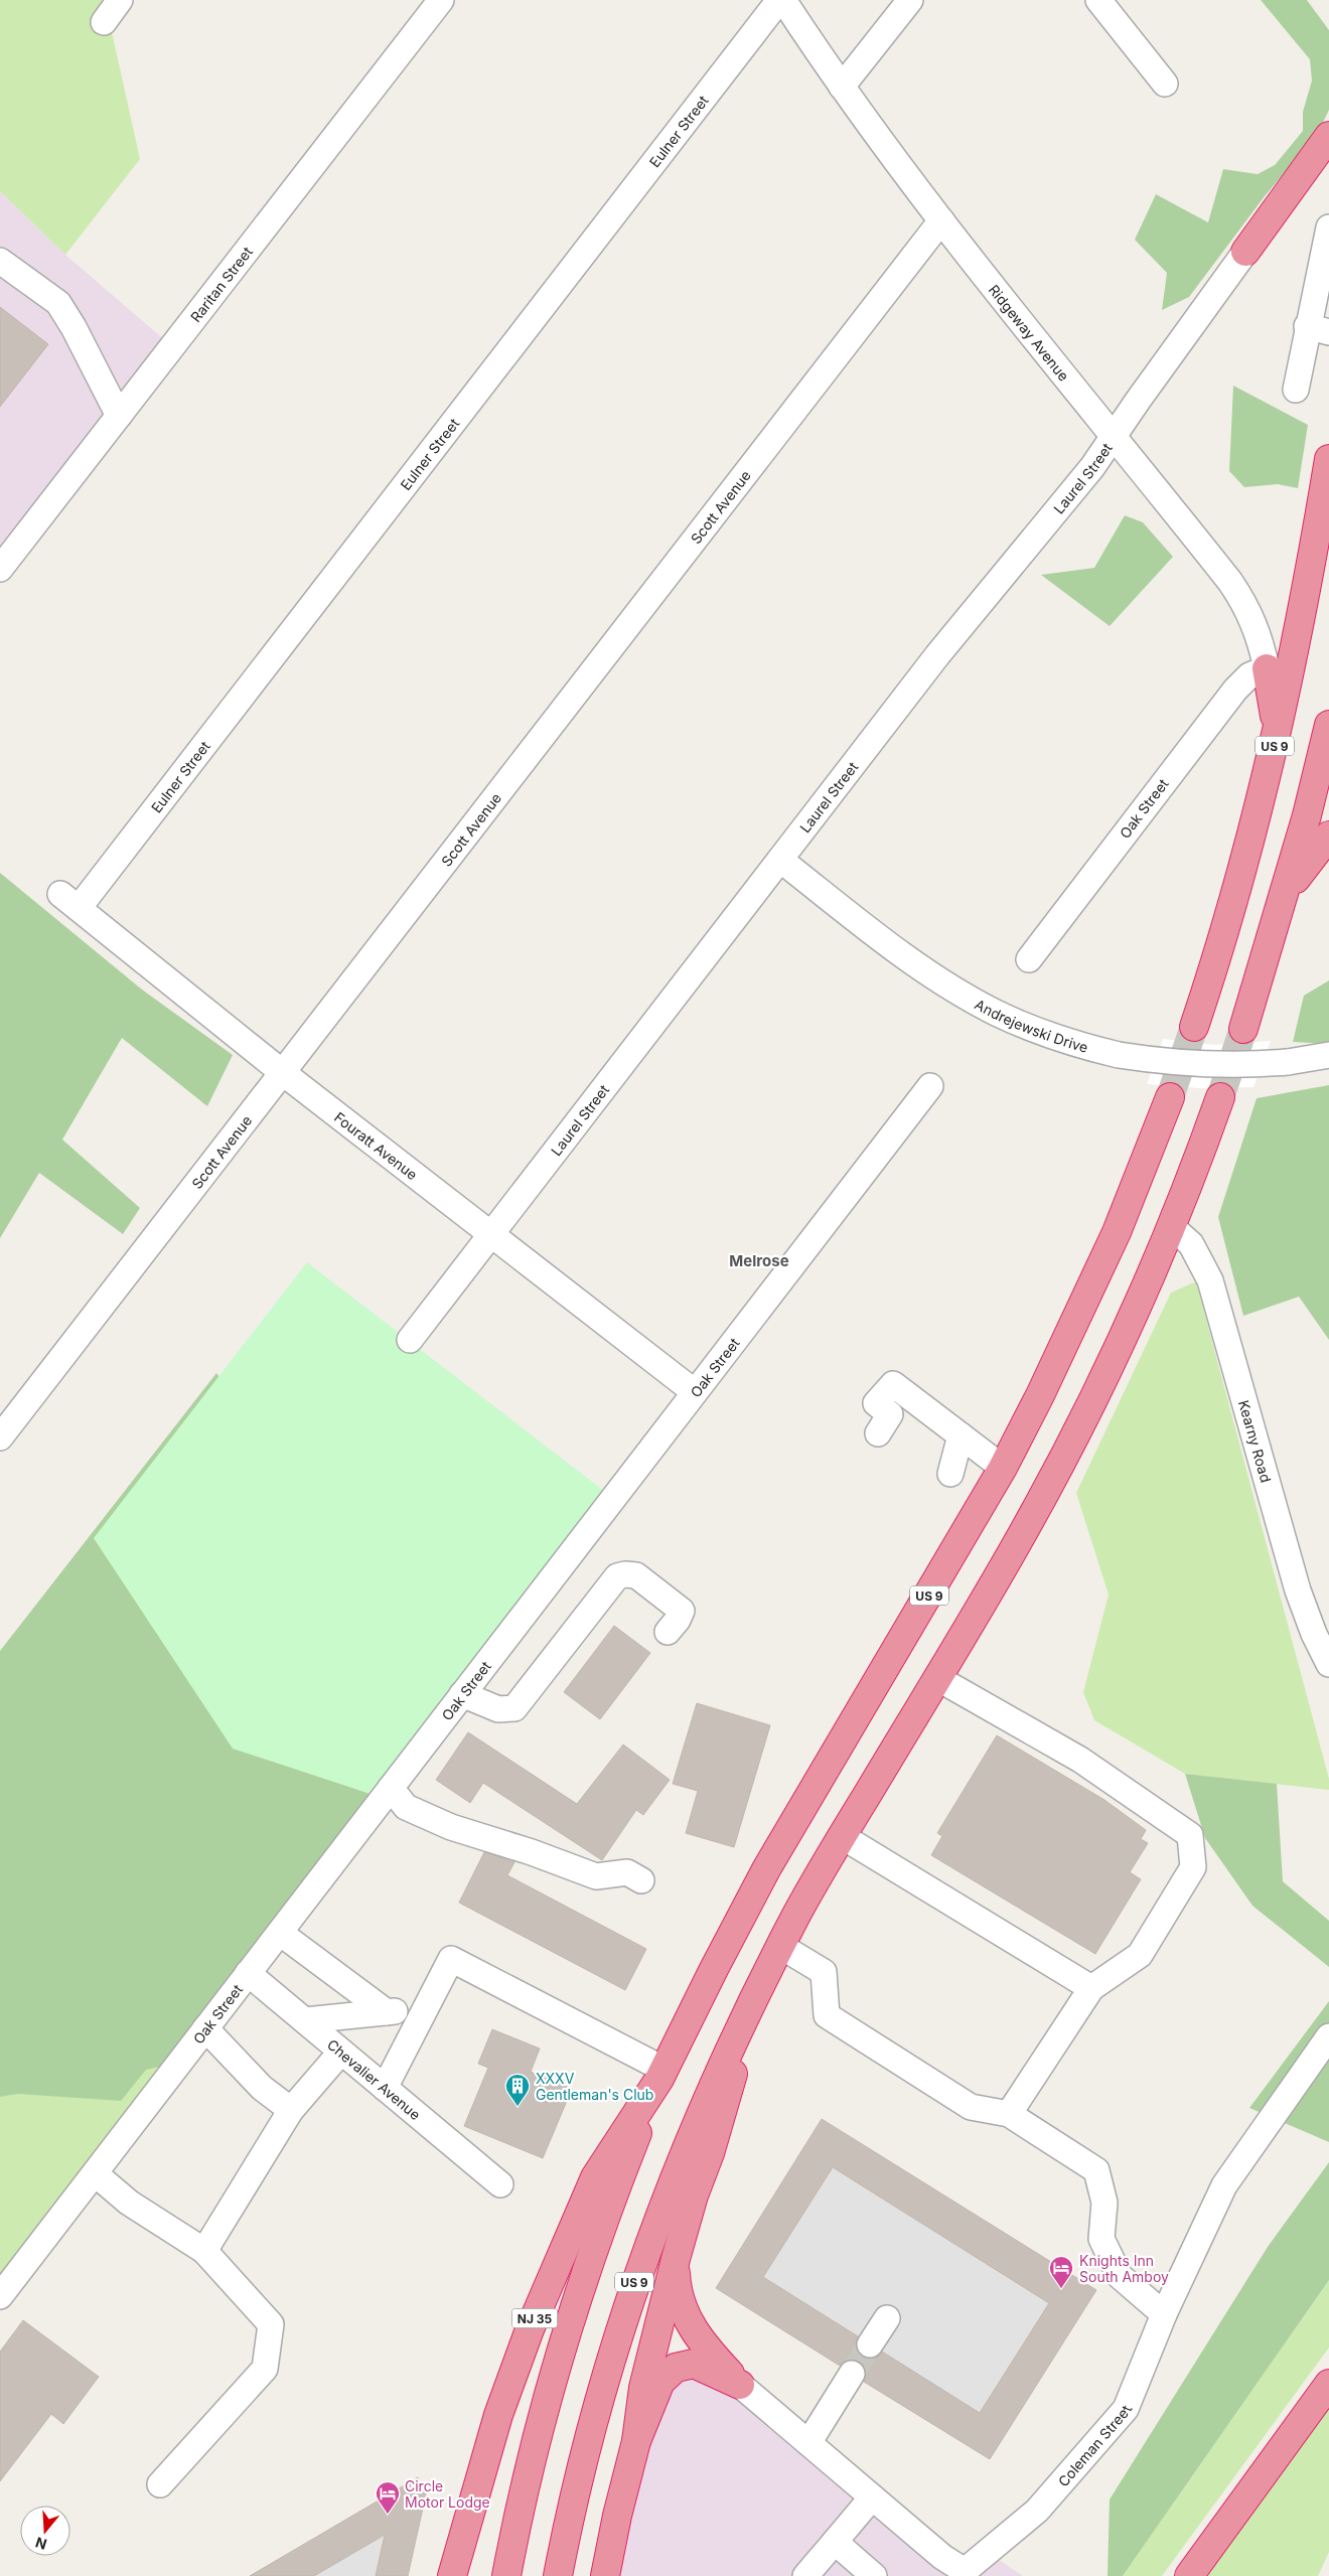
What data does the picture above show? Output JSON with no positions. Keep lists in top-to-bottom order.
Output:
{
  "streets": {
    "highway": ["US 9", "NJ 35"],
    "street": [
      "Eulner Street",
      "Raritan Street",
      "Ridgeway Avenue",
      "Laurel Street",
      "Scott Avenue",
      "Oak Street",
      "Andrejewski Drive",
      "Fouratt Avenue",
      "Kearny Road",
      "Chevalier Avenue",
      "Coleman Street"
    ]
  },
  "crossings": [
    ["Eulner Street", "Fouratt Avenue"],
    ["Ridgeway Avenue", "Laurel Street"],
    ["Ridgeway Avenue", "Scott Avenue"],
    ["Ridgeway Avenue", "Oak Street"],
    ["Laurel Street", "Andrejewski Drive"],
    ["Laurel Street", "Fouratt Avenue"],
    ["Scott Avenue", "Fouratt Avenue"],
    ["US 9", "Kearny Road"],
    ["US 9", "NJ 35"],
    ["Oak Street", "Fouratt Avenue"],
    ["Oak Street", "Chevalier Avenue"]
  ],
  "districts": ["Melrose"],
  "places": {
    "building": ["XXXV Gentleman's Club"],
    "hotel": ["Knights Inn South Amboy", "Circle Motor Lodge"]
  },
  "north": "bottom"
}
